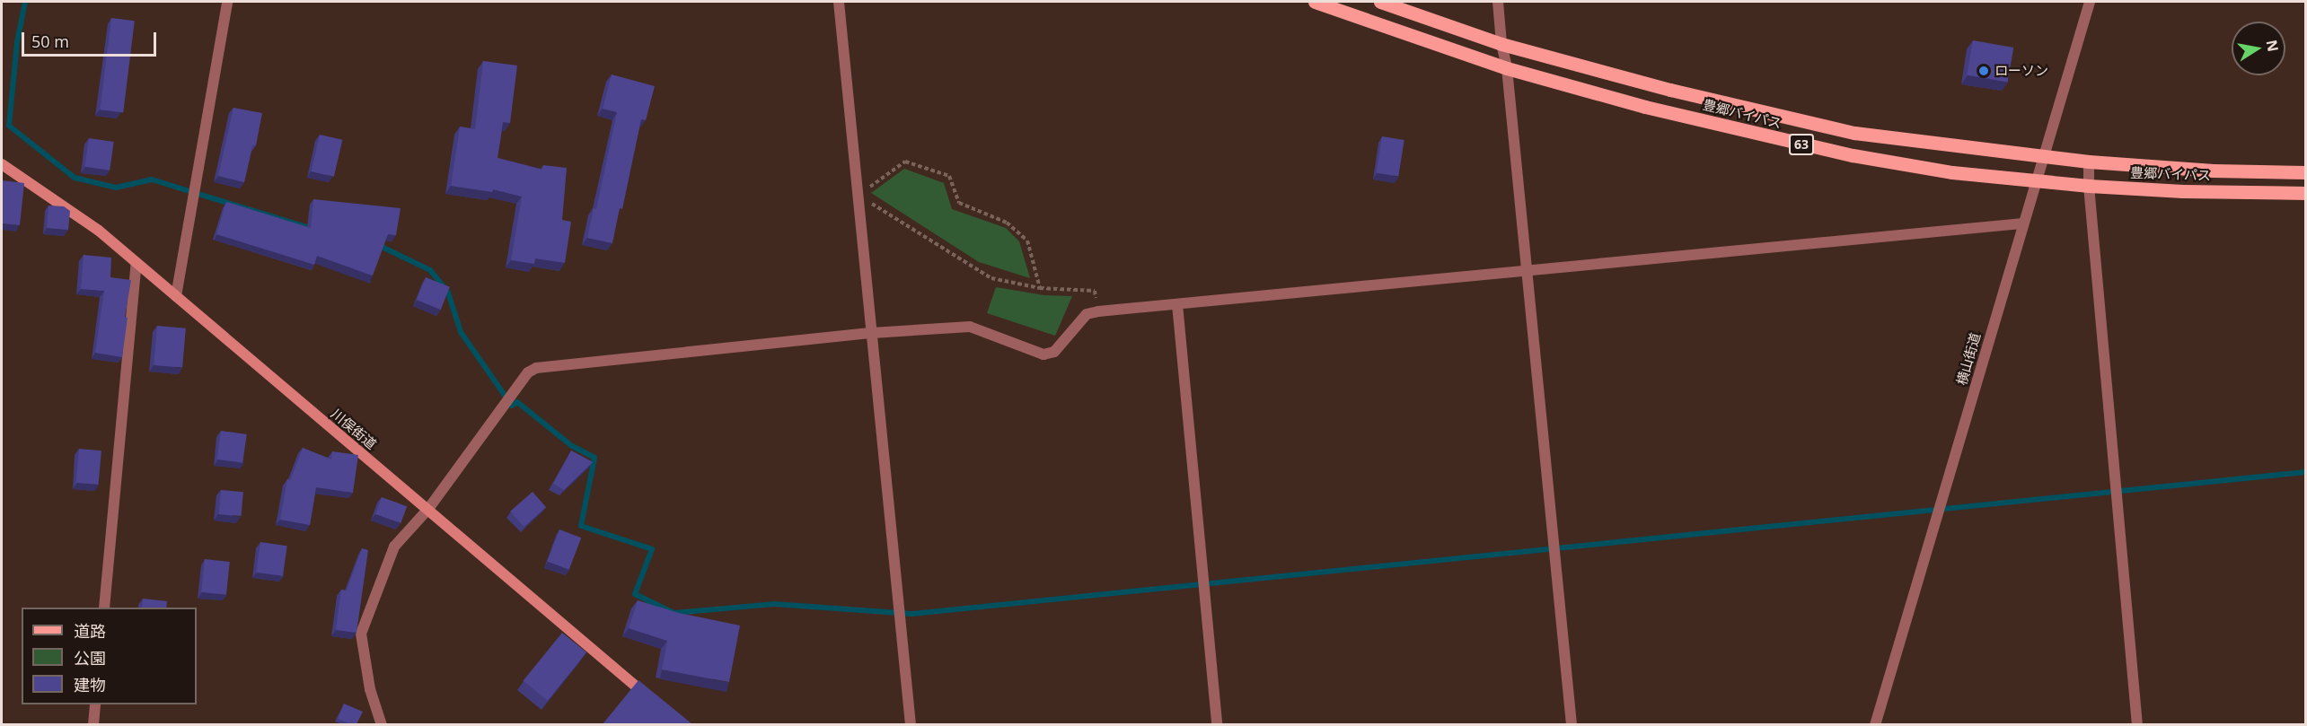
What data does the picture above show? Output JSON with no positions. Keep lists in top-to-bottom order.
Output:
{
  "streets": {
    "main road": ["豊郷バイパス", "63", "川俣街道"],
    "street": ["横山街道"]
  },
  "crossings": [
    ["豊郷バイパス", "横山街道"]
  ],
  "places": ["ローソン"],
  "legend": ["道路", "公園", "建物"],
  "scale_bar": "50 m",
  "north": "right"
}
